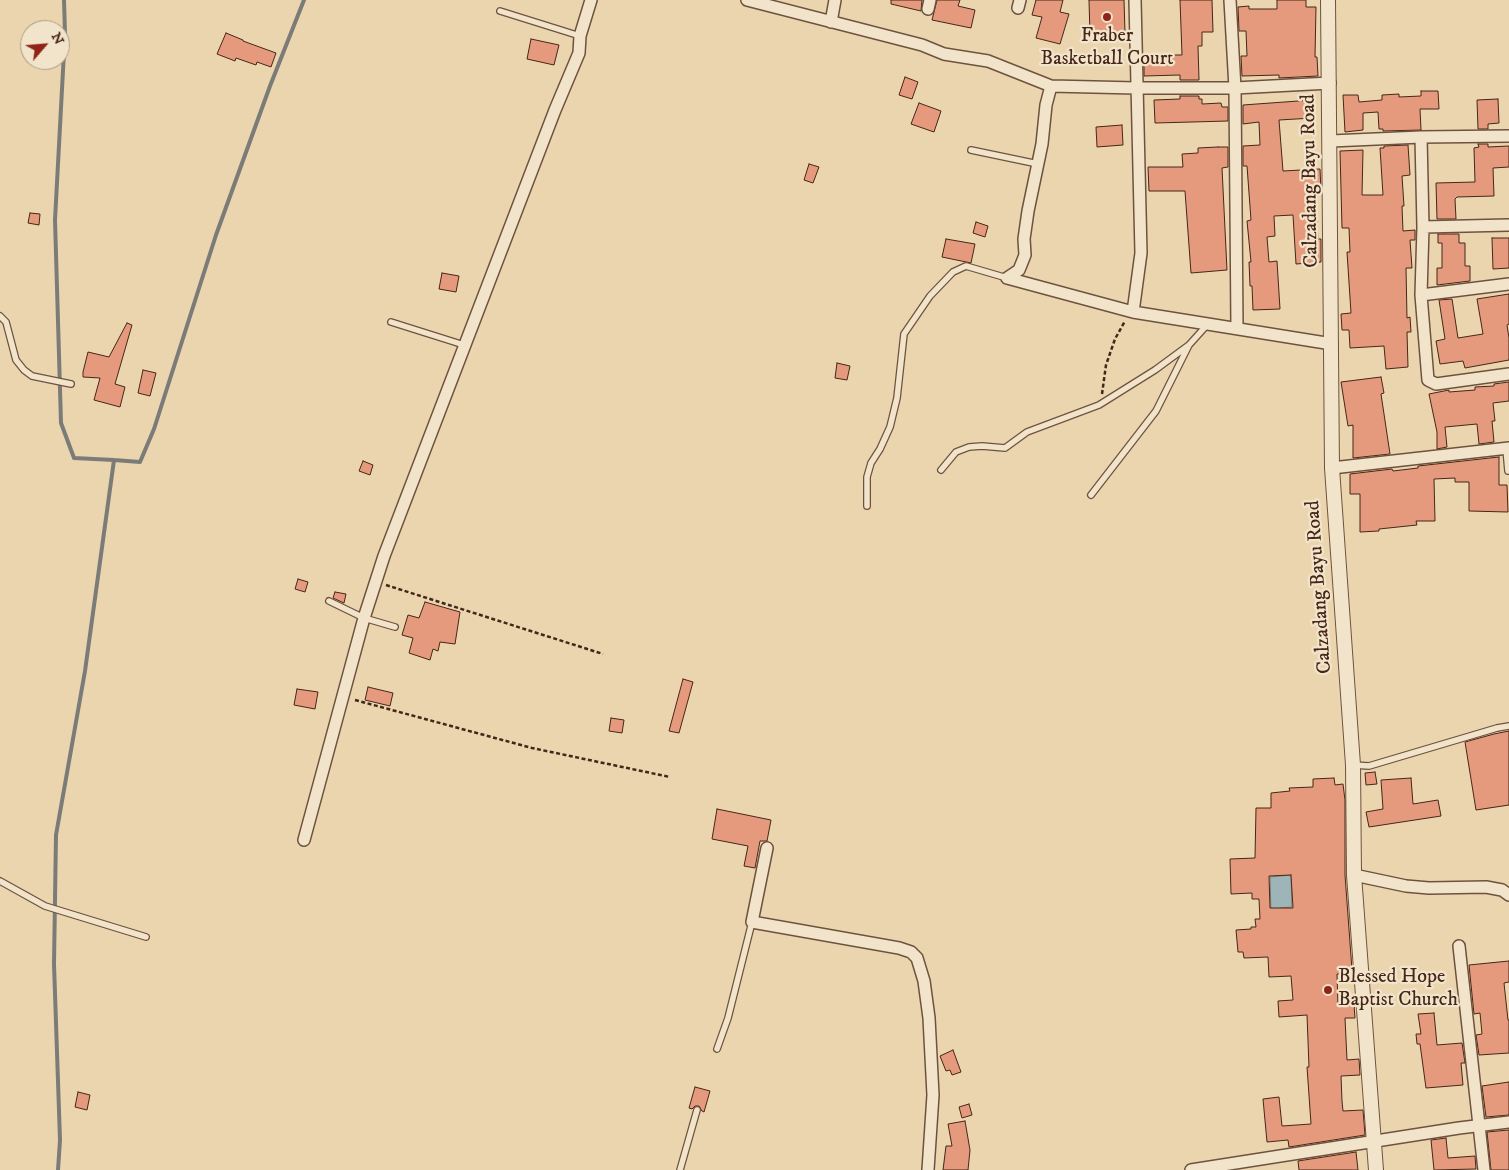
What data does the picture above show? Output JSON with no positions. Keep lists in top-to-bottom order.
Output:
{
  "streets": {
    "street": ["Calzadang Bayu Road"]
  },
  "places": ["Fraber Basketball Court", "Blessed Hope Baptist Church"],
  "north": "top right"
}
